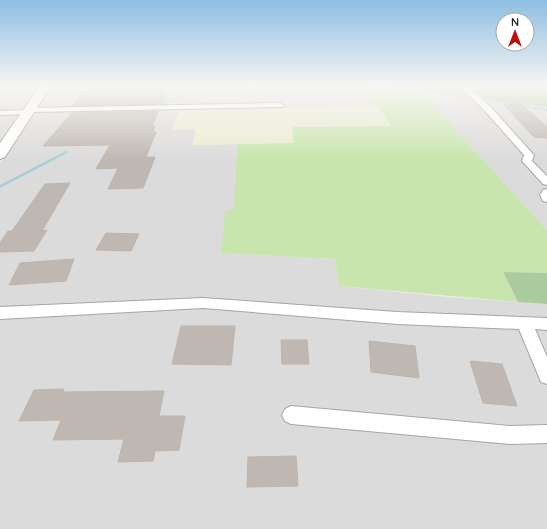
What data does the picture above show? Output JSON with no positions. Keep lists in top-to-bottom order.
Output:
{
  "north": "top"
}
